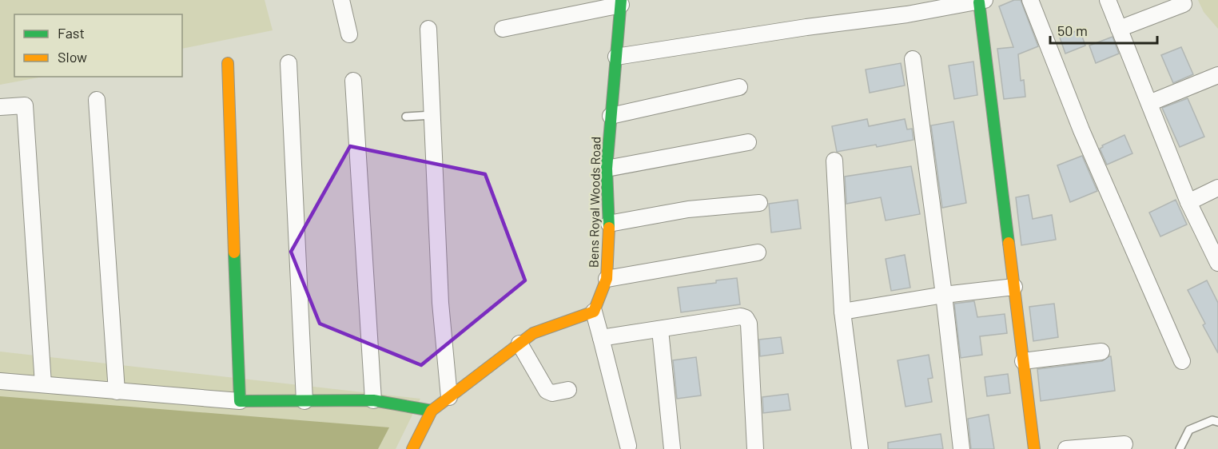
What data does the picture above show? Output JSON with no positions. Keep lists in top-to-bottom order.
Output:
{
  "streets": {
    "street": ["Bens Royal Woods Road"]
  },
  "legend": ["Fast", "Slow"],
  "scale_bar": "50 m"
}
